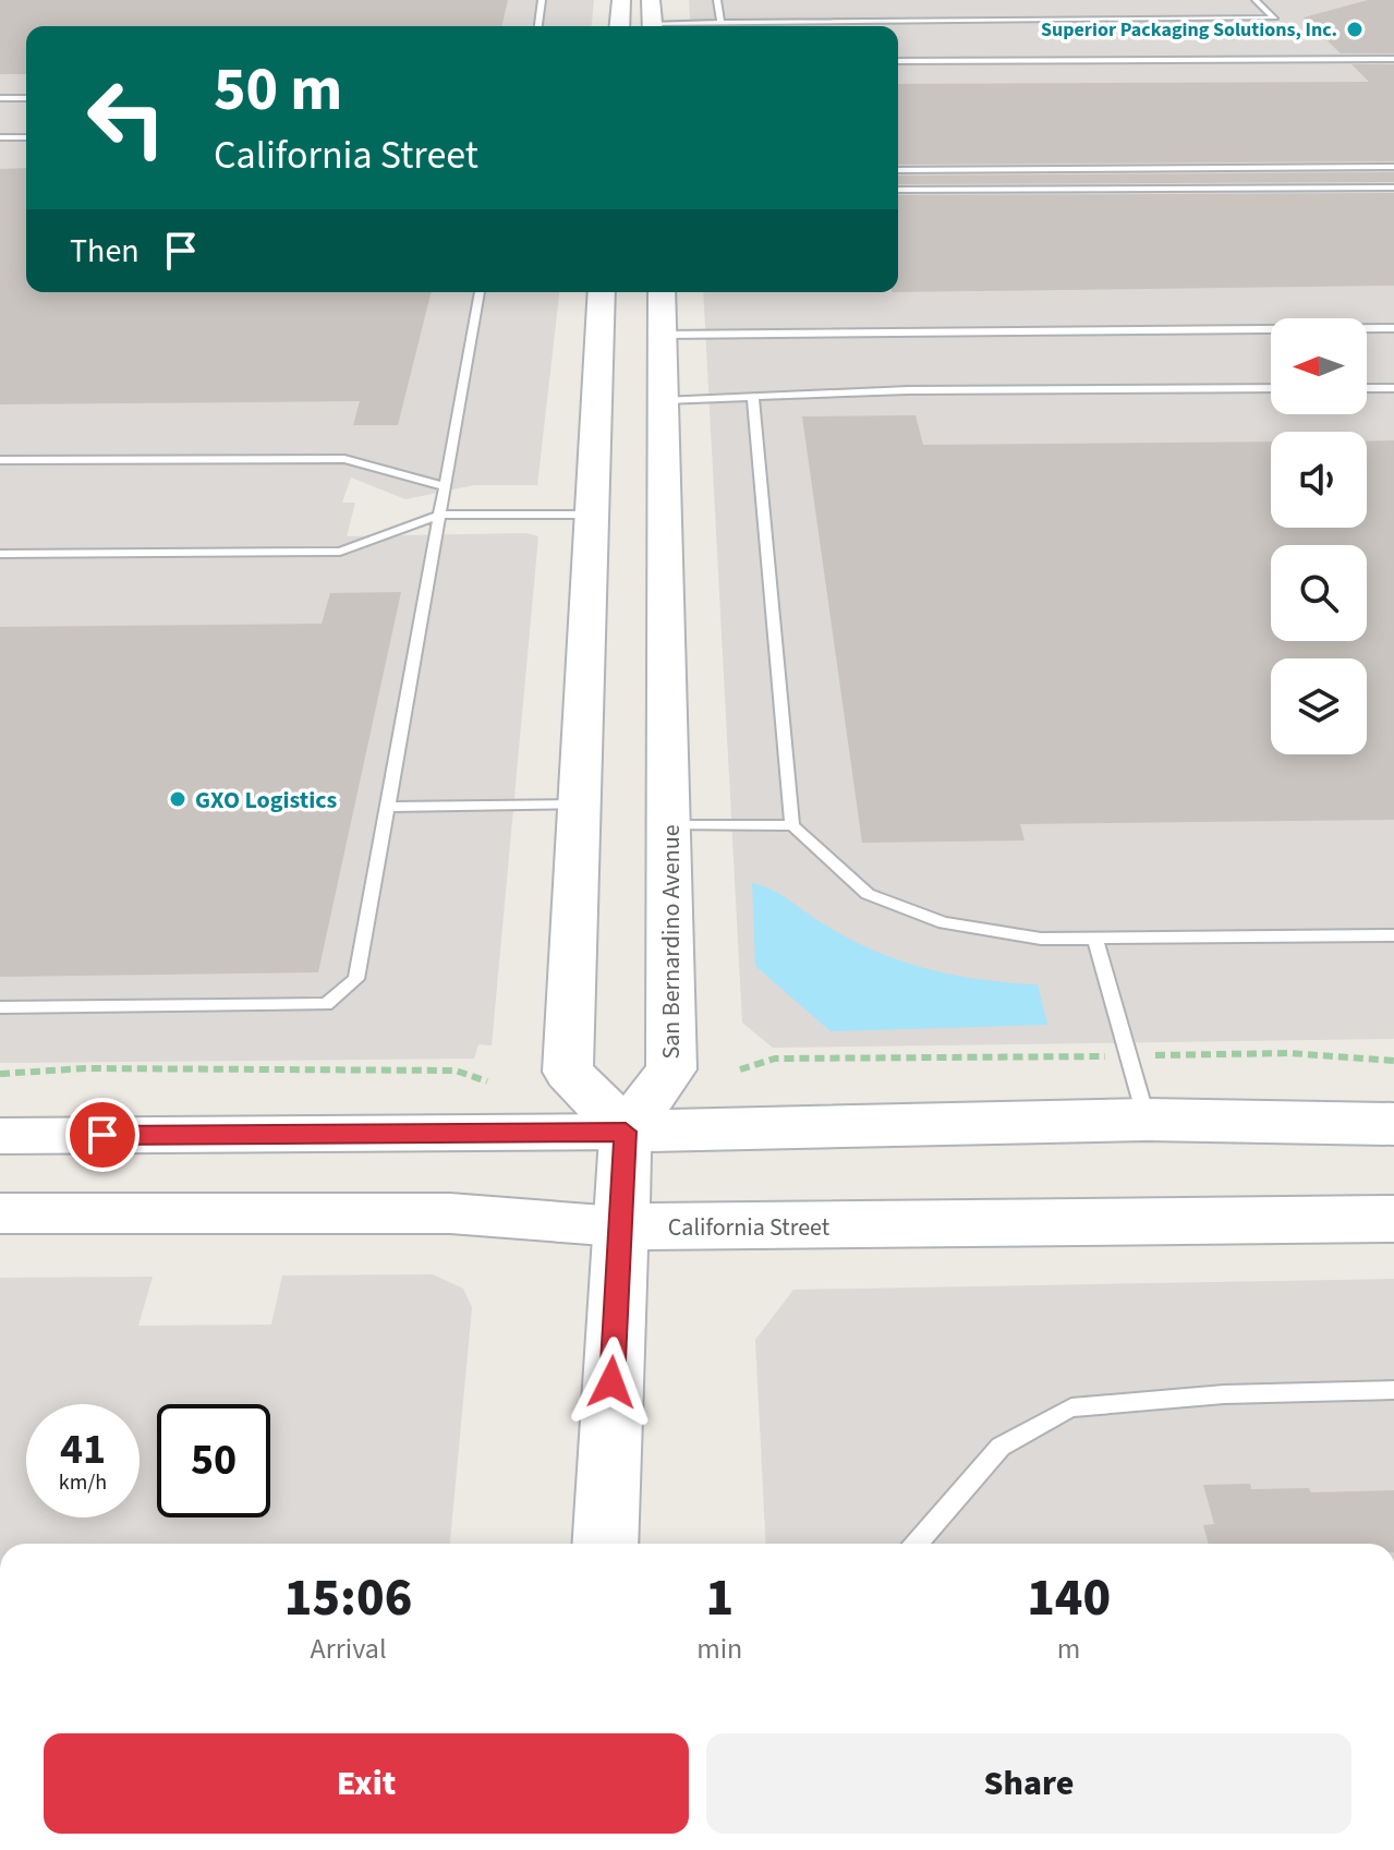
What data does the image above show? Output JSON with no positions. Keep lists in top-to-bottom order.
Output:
{
  "streets": {
    "main road": ["San Bernardino Avenue", "California Street"]
  },
  "places": ["Superior Packaging Solutions, Inc.", "GXO Logistics"],
  "north": "left",
  "page": {
    "turn": ["50 m", "California Street"],
    "then": "Then",
    "speed": "41 km/h",
    "limit": "50",
    "eta": [
      "15:06",
      "Arrival",
      "1",
      "min",
      "140",
      "m"
    ],
    "buttons": ["Exit", "Share"]
  }
}
